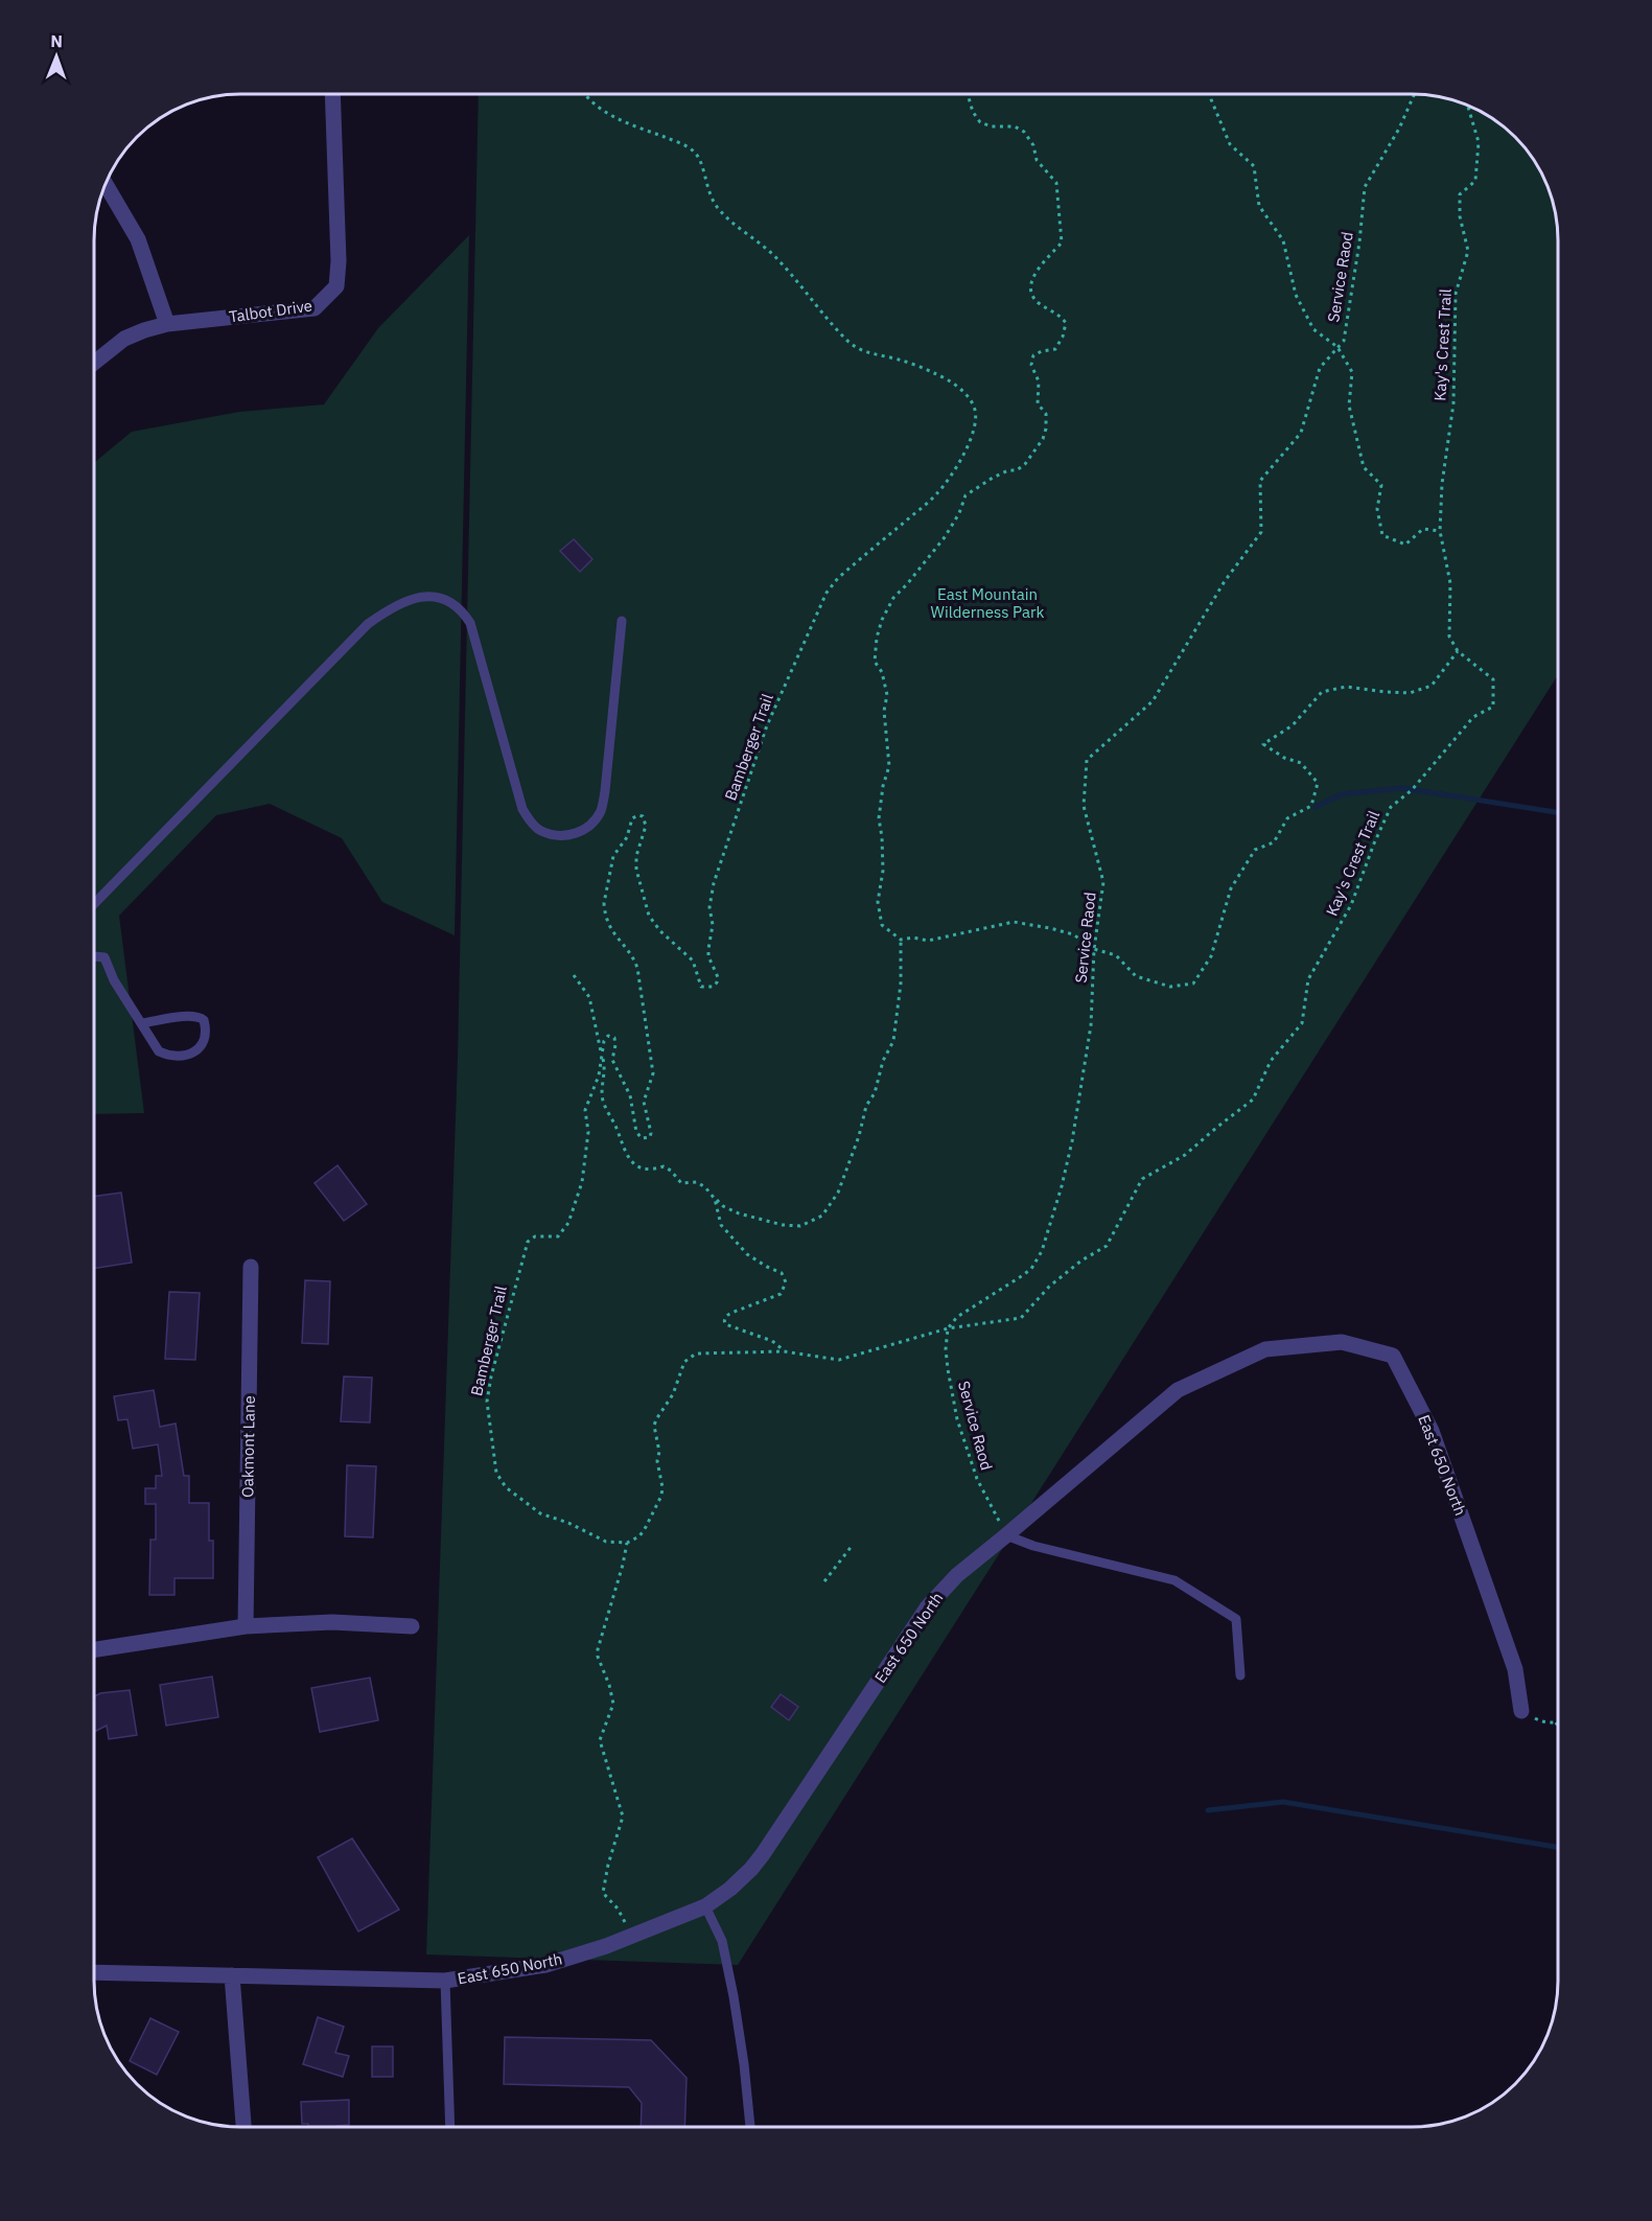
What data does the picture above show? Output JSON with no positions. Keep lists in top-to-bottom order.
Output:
{
  "streets": {
    "street": ["Talbot Drive", "Oakmont Lane", "East 650 North"],
    "path": ["Service Raod", "Kay's Crest Trail", "Bamberger Trail"]
  },
  "crossings": [
    ["Service Raod", "Kay's Crest Trail"],
    ["Service Raod", "East 650 North"]
  ],
  "parks": ["East Mountain Wilderness Park"],
  "north": "top"
}
